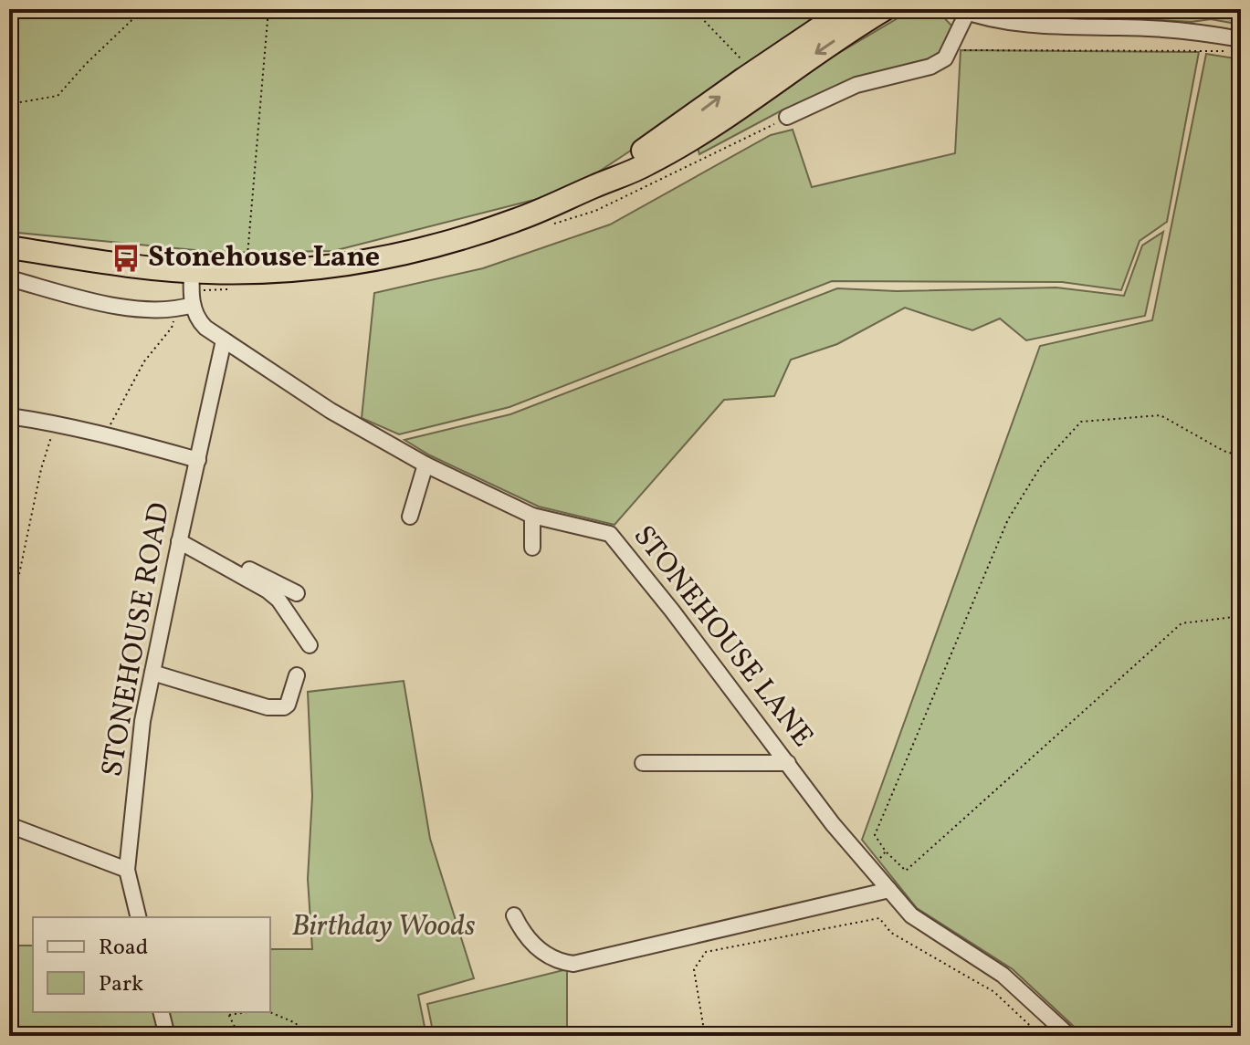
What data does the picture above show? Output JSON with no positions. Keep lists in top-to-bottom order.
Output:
{
  "streets": {
    "street": ["STONEHOUSE LANE", "STONEHOUSE ROAD"]
  },
  "crossings": [
    ["STONEHOUSE LANE", "STONEHOUSE ROAD"]
  ],
  "parks": ["Birthday Woods"],
  "places": {
    "bus stop": ["Stonehouse Lane"]
  },
  "legend": ["Road", "Park"]
}
